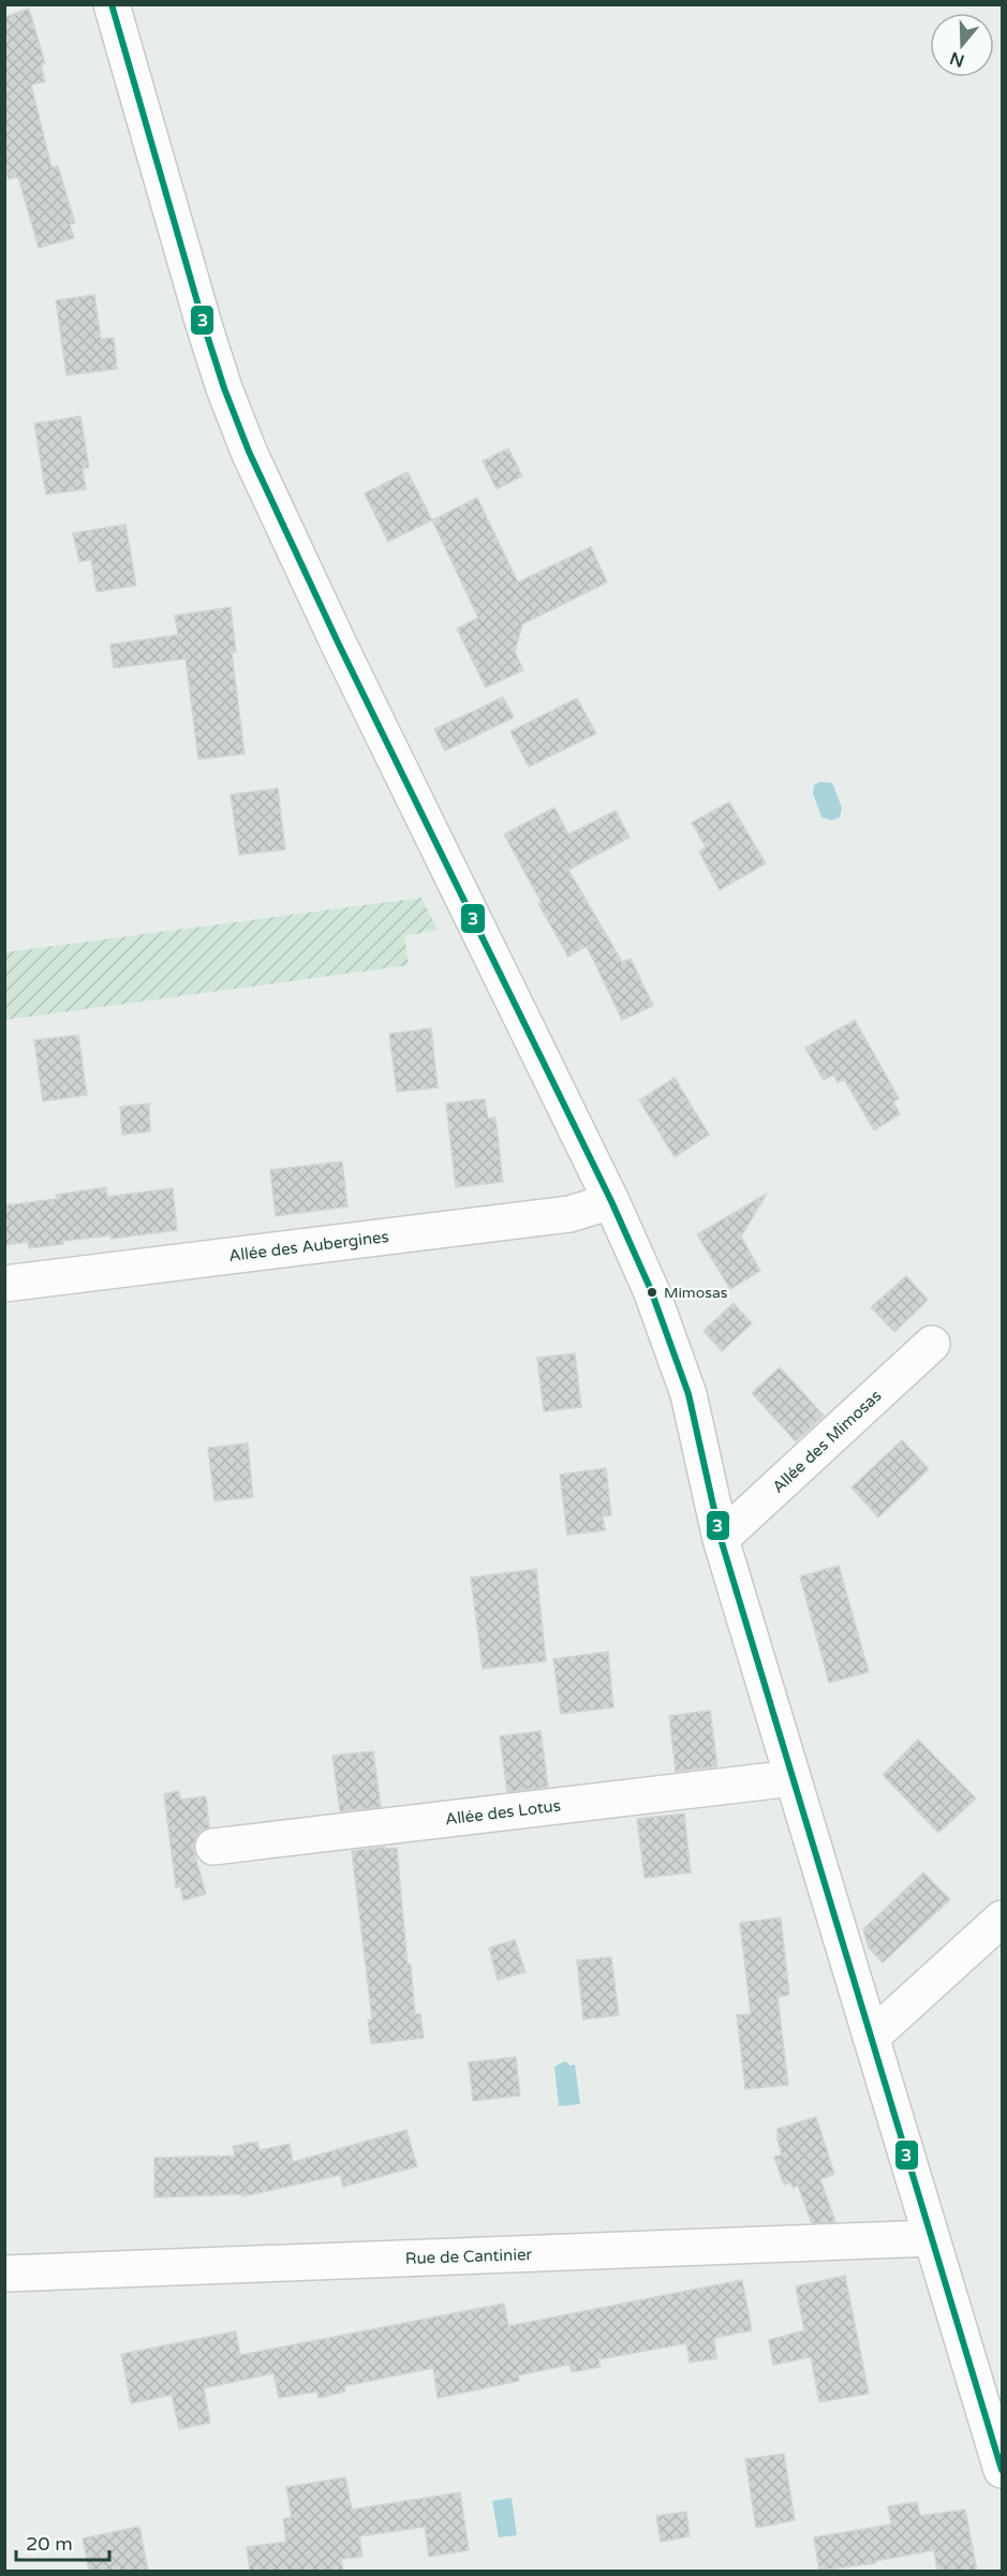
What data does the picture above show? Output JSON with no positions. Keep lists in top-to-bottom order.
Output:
{
  "streets": {
    "street": [
      "Allée des Aubergines",
      "Allée des Mimosas",
      "Allée des Lotus",
      "Rue de Cantinier"
    ]
  },
  "places": ["Mimosas"],
  "lines": ["transit line 3"],
  "scale_bar": "20 m",
  "north": "bottom"
}
